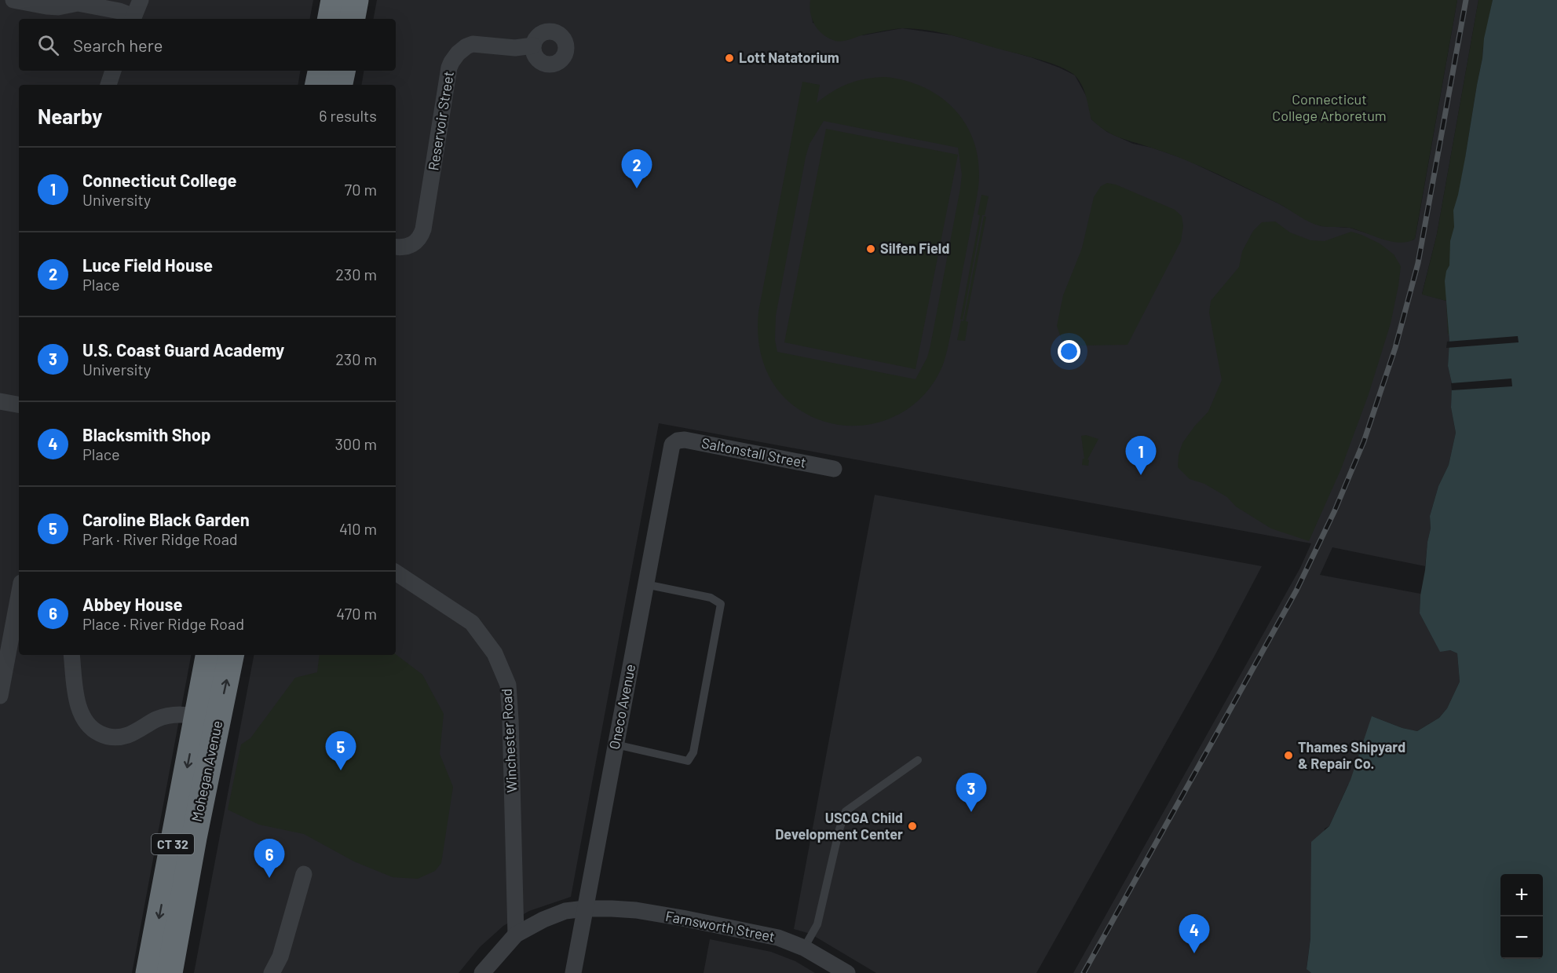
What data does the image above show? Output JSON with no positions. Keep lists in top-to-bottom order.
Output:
{
  "streets": {
    "highway": ["Mohegan Avenue", "CT 32"],
    "street": [
      "Reservoir Street",
      "Saltonstall Street",
      "Oneco Avenue",
      "Winchester Road",
      "Farnsworth Street"
    ]
  },
  "crossings": [
    ["Saltonstall Street", "Oneco Avenue"],
    ["Oneco Avenue", "Farnsworth Street"],
    ["Winchester Road", "Farnsworth Street"]
  ],
  "parks": ["Connecticut College Arboretum"],
  "places": [
    "Lott Natatorium",
    "Silfen Field",
    "Thames Shipyard & Repair Co.",
    "USCGA Child Development Center"
  ],
  "page": {
    "search": "Search here",
    "heading": ["Nearby", "6 results"],
    "list": [
      {
        "mark": "1",
        "name": "Connecticut College",
        "note": "University",
        "value": "70 m"
      },
      {
        "mark": "2",
        "name": "Luce Field House",
        "note": "Place",
        "value": "230 m"
      },
      {
        "mark": "3",
        "name": "U.S. Coast Guard Academy",
        "note": "University",
        "value": "230 m"
      },
      {
        "mark": "4",
        "name": "Blacksmith Shop",
        "note": "Place",
        "value": "300 m"
      },
      {
        "mark": "5",
        "name": "Caroline Black Garden",
        "note": "Park · River Ridge Road",
        "value": "410 m"
      },
      {
        "mark": "6",
        "name": "Abbey House",
        "note": "Place · River Ridge Road",
        "value": "470 m"
      }
    ],
    "pins": [
      "2",
      "1",
      "5",
      "3",
      "6",
      "4"
    ],
    "map_buttons": ["+", "−"]
  }
}
